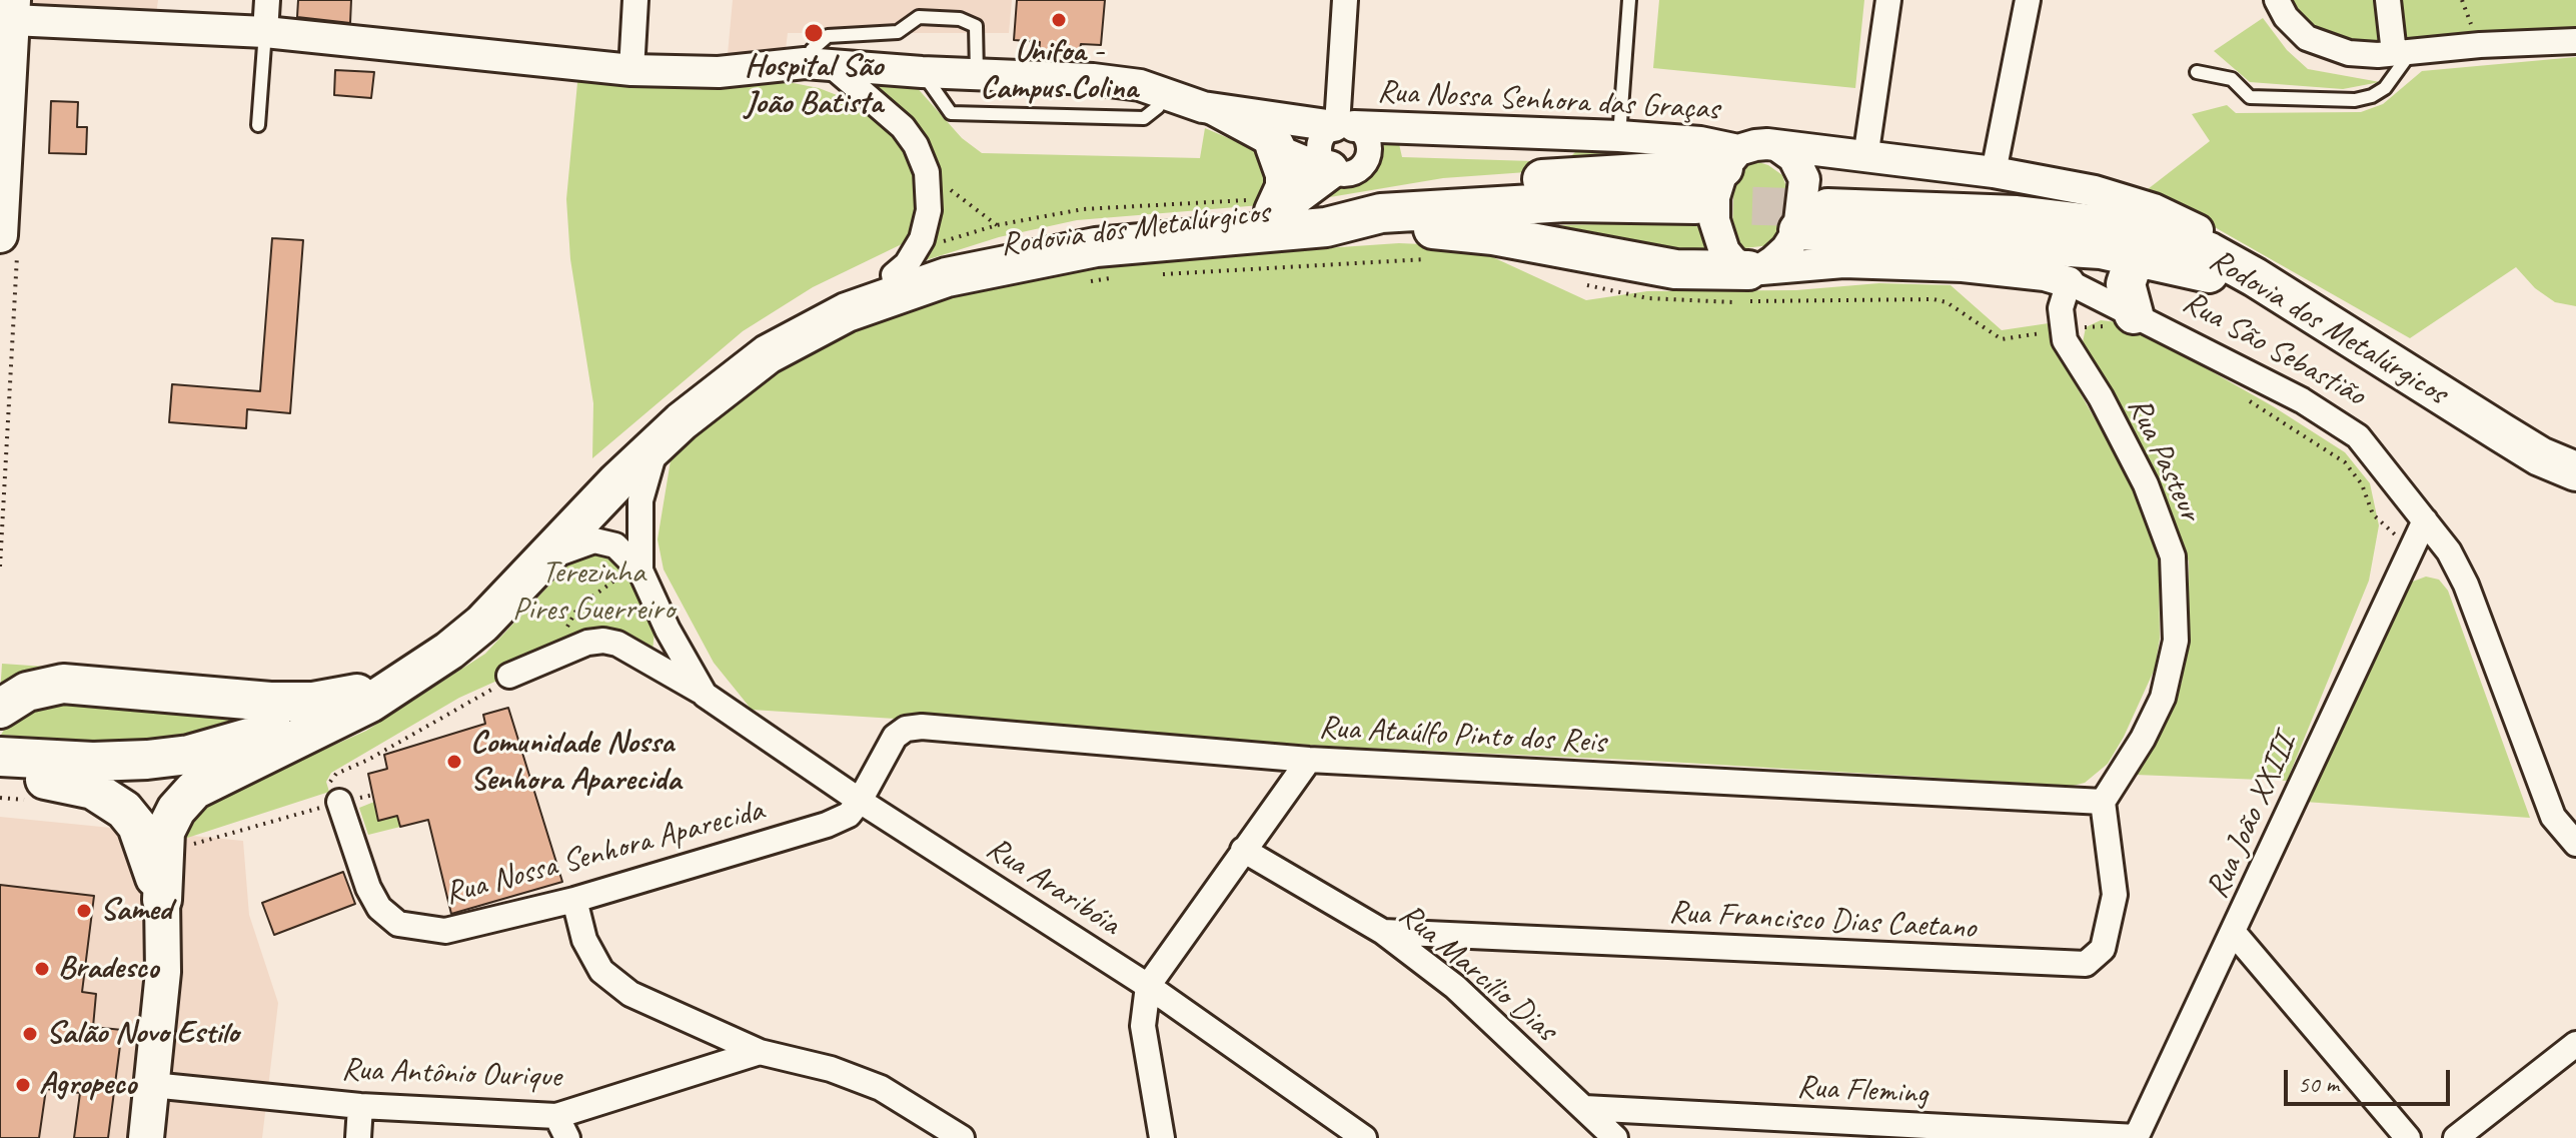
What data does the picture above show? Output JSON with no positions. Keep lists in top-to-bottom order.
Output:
{
  "streets": {
    "main road": ["Rodovia dos Metalúrgicos"],
    "street": [
      "Rua Nossa Senhora das Graças",
      "Rua São Sebastião",
      "Rua Pasteur",
      "Rua Ataúlfo Pinto dos Reis",
      "Rua João XXIII",
      "Rua Nossa Senhora Aparecida",
      "Rua Araribóia",
      "Rua Francisco Dias Caetano",
      "Rua Marcílio Dias",
      "Rua Antônio Ourique",
      "Rua Fleming"
    ]
  },
  "crossings": [
    ["Rua Nossa Senhora das Graças", "Rodovia dos Metalúrgicos"],
    ["Rua Nossa Senhora das Graças", "Rua São Sebastião"],
    ["Rodovia dos Metalúrgicos", "Rua São Sebastião"],
    ["Rua São Sebastião", "Rua João XXIII"],
    ["Rua Pasteur", "Rua Ataúlfo Pinto dos Reis"],
    ["Rua Pasteur", "Rua Francisco Dias Caetano"],
    ["Rua Ataúlfo Pinto dos Reis", "Rua Nossa Senhora Aparecida"],
    ["Rua Ataúlfo Pinto dos Reis", "Rua Araribóia"],
    ["Rua Ataúlfo Pinto dos Reis", "Rua Francisco Dias Caetano"],
    ["Rua João XXIII", "Rua Fleming"],
    ["Rua Nossa Senhora Aparecida", "Rua Araribóia"],
    ["Rua Francisco Dias Caetano", "Rua Marcílio Dias"],
    ["Rua Marcílio Dias", "Rua Fleming"]
  ],
  "parks": ["Terezinha Pires Guerreiro"],
  "places": [
    "Unifoa - Campus Colina",
    "Hospital São João Batista",
    "Comunidade Nossa Senhora Aparecida",
    "Samed",
    "Bradesco",
    "Salão Novo Estilo",
    "Agropeco"
  ],
  "scale_bar": "50 m"
}
